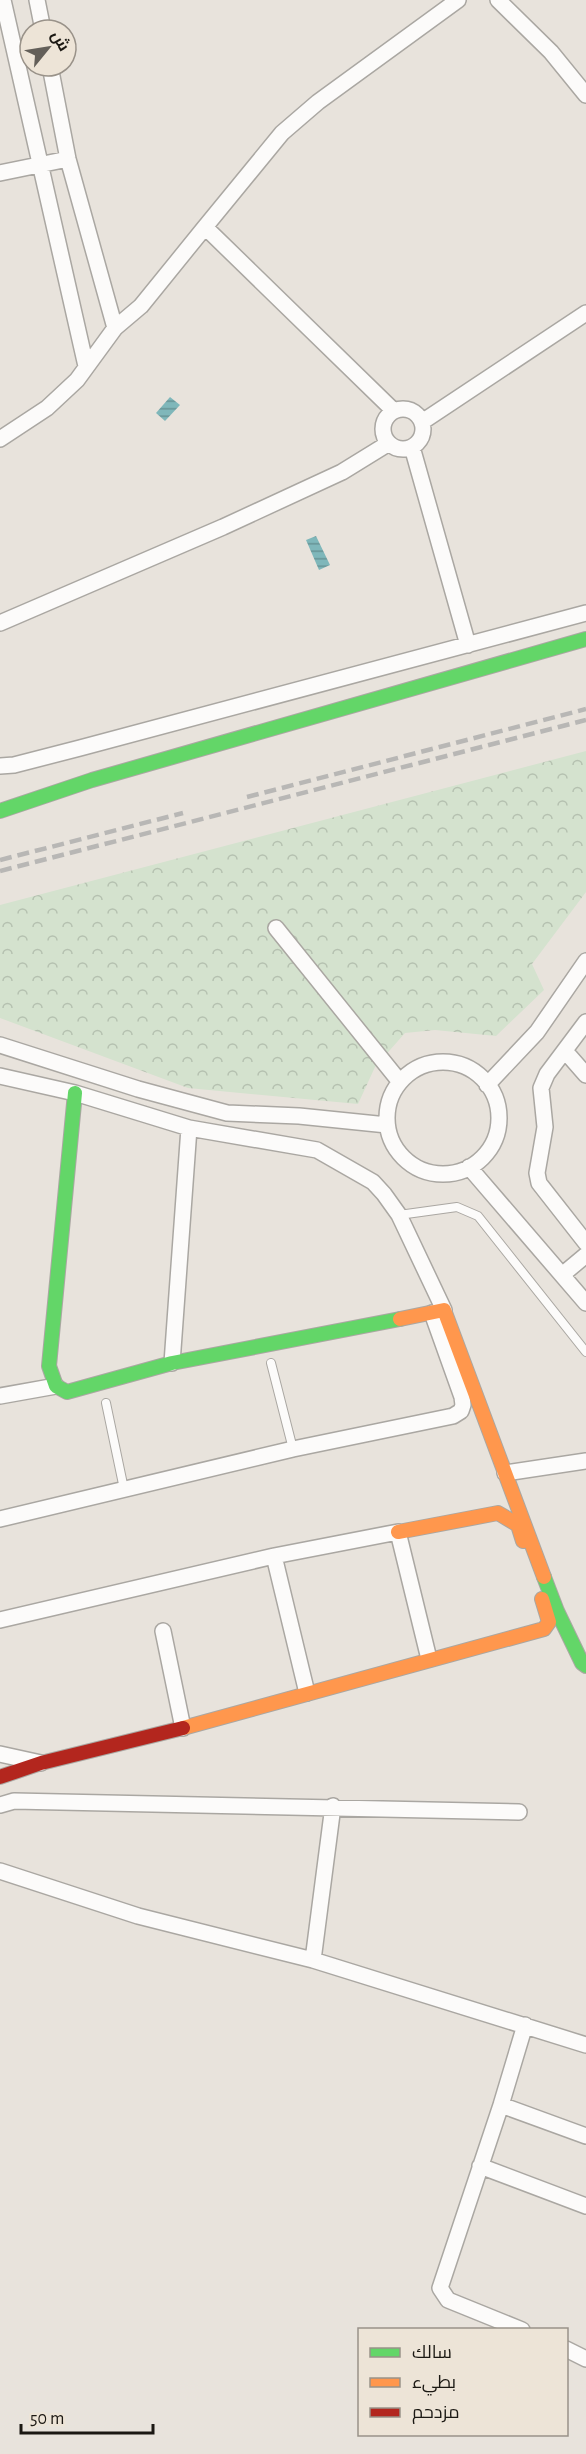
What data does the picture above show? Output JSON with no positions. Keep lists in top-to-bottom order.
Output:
{
  "legend": ["سالك", "بطيء", "مزدحم"],
  "scale_bar": "50 m",
  "north": "top right"
}
